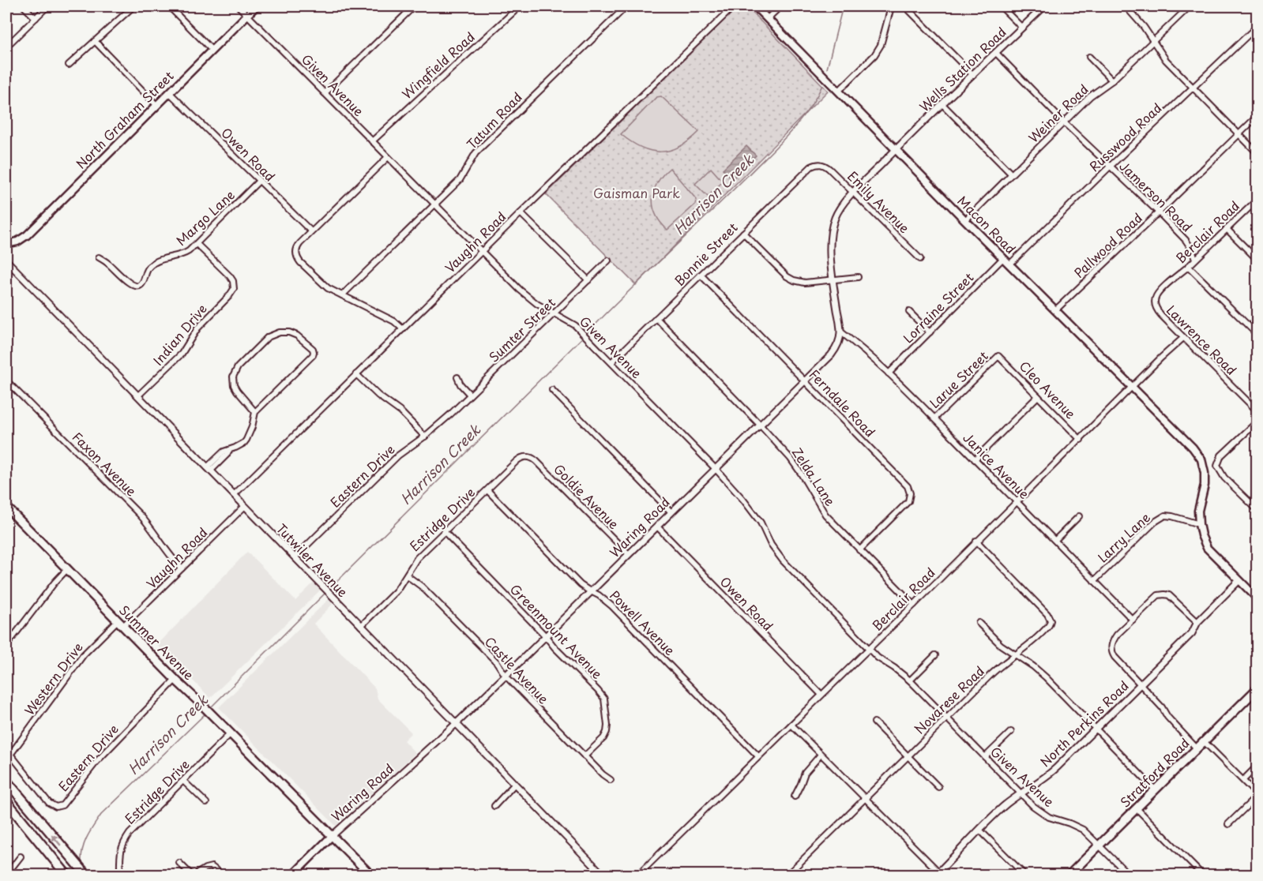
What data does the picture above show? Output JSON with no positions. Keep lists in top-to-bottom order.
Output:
{
  "streets": {
    "main road": [
      "North Graham Street",
      "Macon Road",
      "Waring Road",
      "Summer Avenue",
      "Stratford Road"
    ],
    "street": [
      "Wingfield Road",
      "Wells Station Road",
      "Given Avenue",
      "Weiner Road",
      "Tatum Road",
      "Russwood Road",
      "Owen Road",
      "Jamerson Road",
      "Emily Avenue",
      "Margo Lane",
      "Berclair Road",
      "Vaughn Road",
      "Pallwood Road",
      "Bonnie Street",
      "Lorraine Street",
      "Sumter Street",
      "Indian Drive",
      "Lawrence Road",
      "Larue Street",
      "Cleo Avenue",
      "Ferndale Road",
      "Faxon Avenue",
      "Janice Avenue",
      "Eastern Drive",
      "Zelda Lane",
      "Goldie Avenue",
      "Estridge Drive",
      "Larry Lane",
      "Tutwiler Avenue",
      "Powell Avenue",
      "Greenmount Avenue",
      "Castle Avenue",
      "Western Drive",
      "Novarese Road",
      "North Perkins Road"
    ]
  },
  "crossings": [
    ["Wingfield Road", "Given Avenue"],
    ["Wells Station Road", "Jamerson Road"],
    ["Wells Station Road", "Macon Road"],
    ["Wells Station Road", "Waring Road"],
    ["Given Avenue", "North Graham Street"],
    ["Given Avenue", "Tatum Road"],
    ["Given Avenue", "Berclair Road"],
    ["Given Avenue", "Vaughn Road"],
    ["Given Avenue", "Bonnie Street"],
    ["Given Avenue", "Sumter Street"],
    ["Given Avenue", "Waring Road"],
    ["Given Avenue", "Novarese Road"],
    ["Given Avenue", "North Perkins Road"],
    ["Given Avenue", "Stratford Road"],
    ["Weiner Road", "Jamerson Road"],
    ["Weiner Road", "Macon Road"],
    ["North Graham Street", "Owen Road"],
    ["Russwood Road", "Jamerson Road"],
    ["Russwood Road", "Macon Road"],
    ["Owen Road", "Margo Lane"],
    ["Owen Road", "Berclair Road"],
    ["Owen Road", "Waring Road"],
    ["Jamerson Road", "Berclair Road"],
    ["Jamerson Road", "Pallwood Road"],
    ["Emily Avenue", "Bonnie Street"],
    ["Emily Avenue", "Waring Road"],
    ["Margo Lane", "Indian Drive"],
    ["Macon Road", "Berclair Road"],
    ["Macon Road", "Pallwood Road"],
    ["Macon Road", "Lorraine Street"],
    ["Macon Road", "Waring Road"],
    ["Macon Road", "Larry Lane"],
    ["Berclair Road", "Lawrence Road"],
    ["Berclair Road", "Cleo Avenue"],
    ["Berclair Road", "Janice Avenue"],
    ["Berclair Road", "Zelda Lane"],
    ["Berclair Road", "Powell Avenue"],
    ["Berclair Road", "Novarese Road"],
    ["Vaughn Road", "Faxon Avenue"],
    ["Vaughn Road", "Tutwiler Avenue"],
    ["Vaughn Road", "Summer Avenue"],
    ["Vaughn Road", "Western Drive"],
    ["Bonnie Street", "Ferndale Road"],
    ["Bonnie Street", "Zelda Lane"],
    ["Lorraine Street", "Janice Avenue"],
    ["Sumter Street", "Eastern Drive"],
    ["Indian Drive", "Tutwiler Avenue"],
    ["Larue Street", "Cleo Avenue"],
    ["Larue Street", "Janice Avenue"],
    ["Ferndale Road", "Zelda Lane"],
    ["Ferndale Road", "Waring Road"],
    ["Janice Avenue", "Waring Road"],
    ["Janice Avenue", "Larry Lane"],
    ["Eastern Drive", "Tutwiler Avenue"],
    ["Eastern Drive", "Summer Avenue"],
    ["Eastern Drive", "Western Drive"],
    ["Zelda Lane", "Waring Road"],
    ["Goldie Avenue", "Estridge Drive"],
    ["Goldie Avenue", "Waring Road"],
    ["Estridge Drive", "Tutwiler Avenue"],
    ["Estridge Drive", "Powell Avenue"],
    ["Estridge Drive", "Greenmount Avenue"],
    ["Estridge Drive", "Summer Avenue"],
    ["Estridge Drive", "Castle Avenue"],
    ["Waring Road", "Tutwiler Avenue"],
    ["Waring Road", "Powell Avenue"],
    ["Waring Road", "Greenmount Avenue"],
    ["Waring Road", "Summer Avenue"],
    ["Waring Road", "Castle Avenue"],
    ["Greenmount Avenue", "Castle Avenue"],
    ["Summer Avenue", "Western Drive"]
  ],
  "water": ["Harrison Creek"],
  "parks": ["Gaisman Park"]
}
